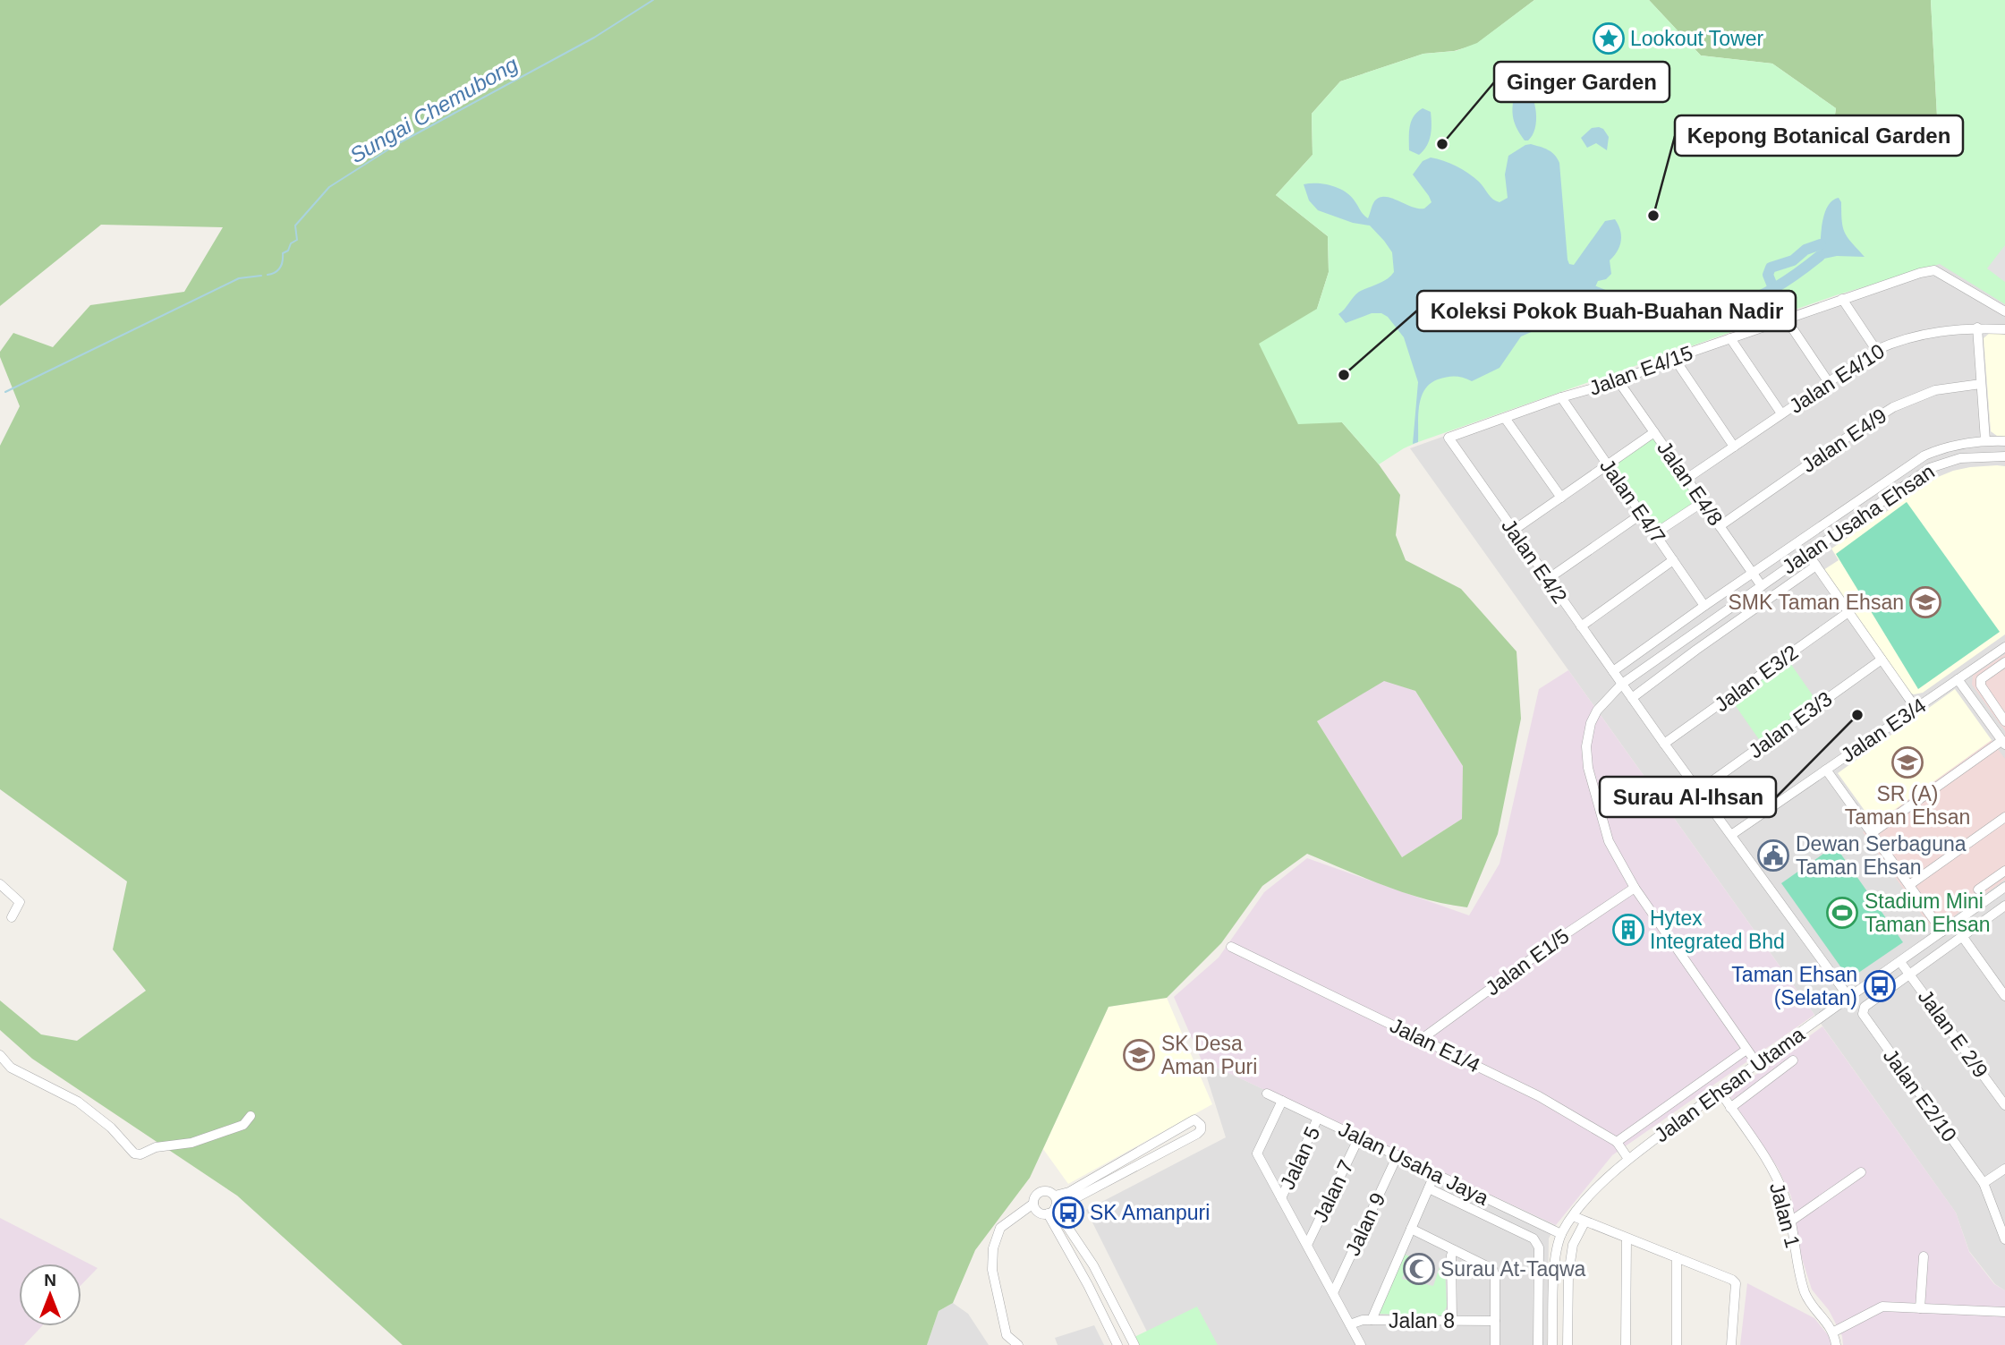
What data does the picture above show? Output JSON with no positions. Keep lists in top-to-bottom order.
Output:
{
  "streets": {
    "street": [
      "Jalan E4/15",
      "Jalan E4/10",
      "Jalan E4/9",
      "Jalan E4/8",
      "Jalan E4/7",
      "Jalan Usaha Ehsan",
      "Jalan E4/2",
      "Jalan E3/2",
      "Jalan E3/3",
      "Jalan E3/4",
      "Jalan E1/5",
      "Jalan E 2/9",
      "Jalan E1/4",
      "Jalan Ehsan Utama",
      "Jalan E2/10",
      "Jalan 5",
      "Jalan Usaha Jaya",
      "Jalan 7",
      "Jalan 1",
      "Jalan 9",
      "Jalan 8"
    ]
  },
  "crossings": [
    ["Jalan E4/15", "Jalan E4/8"],
    ["Jalan E4/15", "Jalan E4/7"],
    ["Jalan E4/15", "Jalan E4/2"],
    ["Jalan E4/10", "Jalan E4/8"],
    ["Jalan E4/9", "Jalan E4/8"],
    ["Jalan E4/8", "Jalan Usaha Ehsan"],
    ["Jalan Usaha Ehsan", "Jalan E4/2"],
    ["Jalan Usaha Ehsan", "Jalan E1/5"],
    ["Jalan Usaha Ehsan", "Jalan Ehsan Utama"],
    ["Jalan E4/2", "Jalan E3/2"],
    ["Jalan E4/2", "Jalan E3/3"],
    ["Jalan E4/2", "Jalan E3/4"],
    ["Jalan E4/2", "Jalan Ehsan Utama"],
    ["Jalan E1/5", "Jalan E1/4"],
    ["Jalan E 2/9", "Jalan Ehsan Utama"],
    ["Jalan E 2/9", "Jalan E2/10"],
    ["Jalan E1/4", "Jalan Ehsan Utama"],
    ["Jalan Ehsan Utama", "Jalan Usaha Jaya"],
    ["Jalan Ehsan Utama", "Jalan 1"],
    ["Jalan 5", "Jalan Usaha Jaya"],
    ["Jalan Usaha Jaya", "Jalan 7"],
    ["Jalan Usaha Jaya", "Jalan 9"]
  ],
  "water": ["Sungai Chemubong"],
  "places": {
    "place": ["Lookout Tower"],
    "other": [
      "Ginger Garden",
      "Kepong Botanical Garden",
      "Koleksi Pokok Buah-Buahan Nadir",
      "Surau Al-Ihsan"
    ],
    "school or university": ["SMK Taman Ehsan", "SR (A) Taman Ehsan", "SK Desa Aman Puri"],
    "public building": ["Dewan Serbaguna Taman Ehsan"],
    "sports": ["Stadium Mini Taman Ehsan"],
    "building": ["Hytex Integrated Bhd"],
    "bus stop": ["Taman Ehsan (Selatan)", "SK Amanpuri"],
    "mosque": ["Surau At-Taqwa"]
  },
  "north": "top"
}
